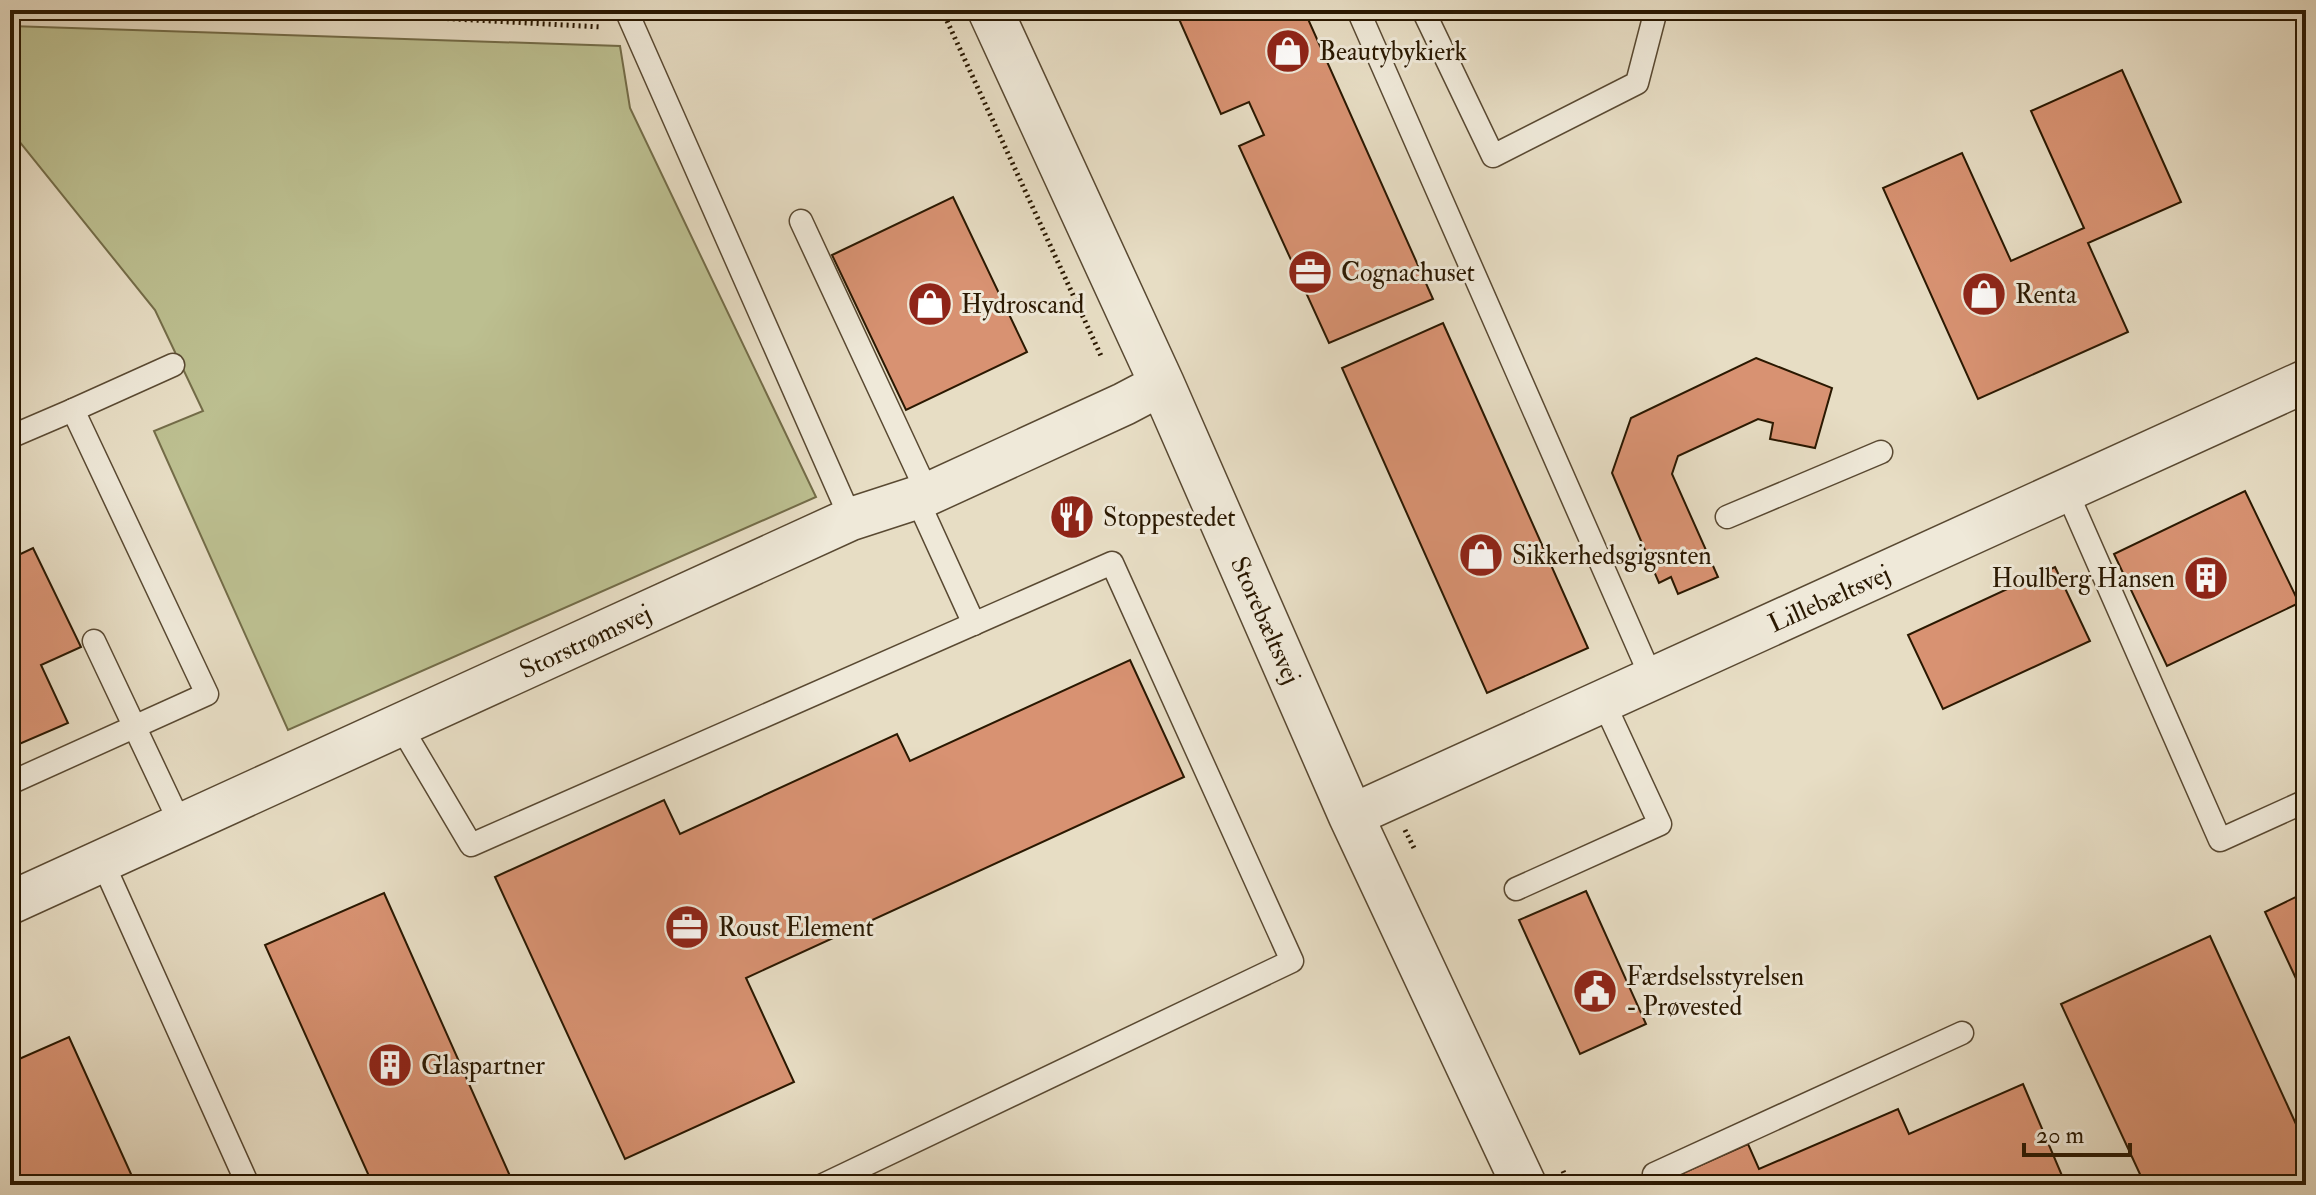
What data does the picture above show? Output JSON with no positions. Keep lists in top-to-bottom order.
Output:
{
  "streets": {
    "street": ["Lillebæltsvej", "Storebæltsvej", "Storstrømsvej"]
  },
  "crossings": [
    ["Lillebæltsvej", "Storebæltsvej"],
    ["Storebæltsvej", "Storstrømsvej"]
  ],
  "places": {
    "shop": [
      "Beautybykierk",
      "Renta",
      "Hydroscand",
      "Sikkerhedsgigsnten"
    ],
    "office": ["Cognachuset", "Roust Element"],
    "restaurant": ["Stoppestedet"],
    "building": ["Houlberg Hansen", "Glaspartner"],
    "public building": ["Færdselsstyrelsen - Prøvested"]
  },
  "scale_bar": "20 m"
}
